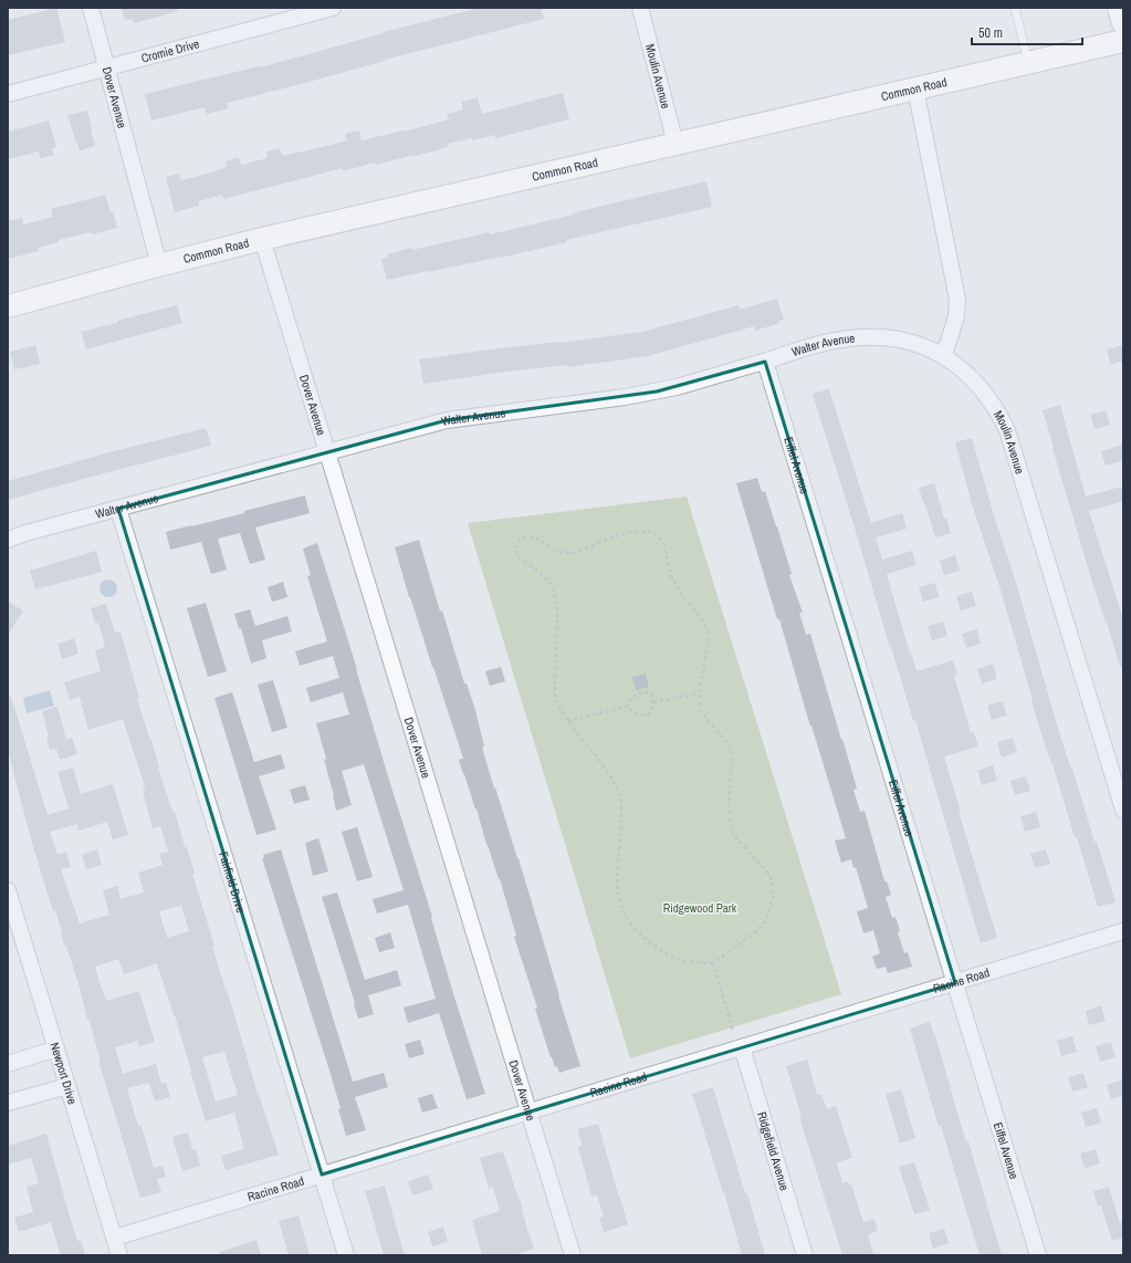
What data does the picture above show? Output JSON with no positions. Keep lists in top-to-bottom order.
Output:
{
  "streets": {
    "street": [
      "Cromie Drive",
      "Moulin Avenue",
      "Common Road",
      "Dover Avenue",
      "Walter Avenue",
      "Eiffel Avenue",
      "Fairfield Drive",
      "Racine Road",
      "Newport Drive",
      "Ridgefield Avenue"
    ]
  },
  "crossings": [
    ["Cromie Drive", "Dover Avenue"],
    ["Moulin Avenue", "Common Road"],
    ["Moulin Avenue", "Walter Avenue"],
    ["Common Road", "Dover Avenue"],
    ["Dover Avenue", "Walter Avenue"],
    ["Dover Avenue", "Racine Road"],
    ["Walter Avenue", "Eiffel Avenue"],
    ["Walter Avenue", "Fairfield Drive"],
    ["Eiffel Avenue", "Racine Road"],
    ["Fairfield Drive", "Racine Road"],
    ["Racine Road", "Newport Drive"],
    ["Racine Road", "Ridgefield Avenue"]
  ],
  "parks": ["Ridgewood Park"],
  "scale_bar": "50 m"
}
